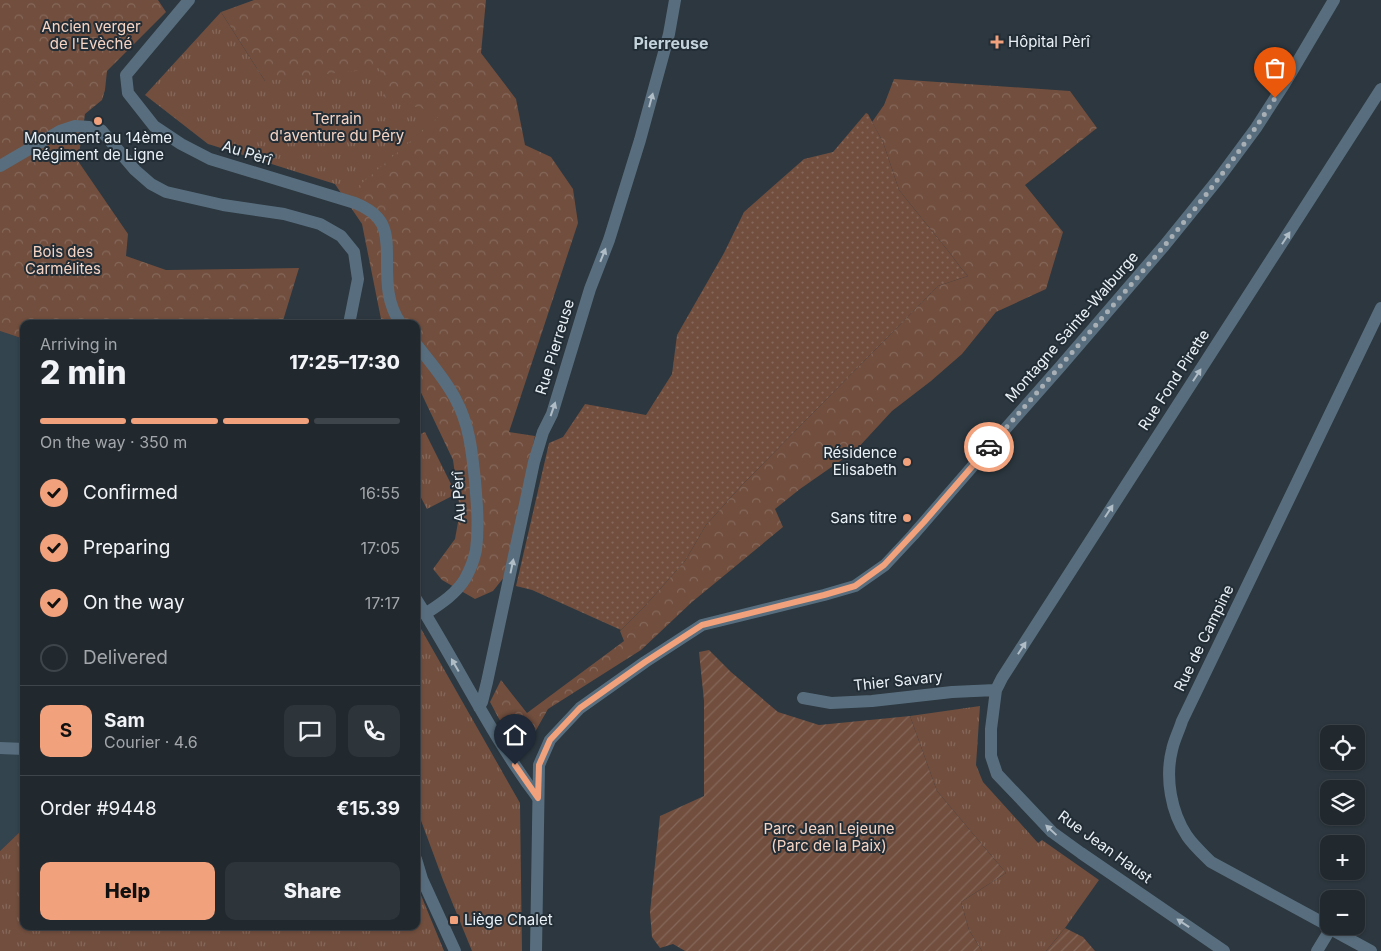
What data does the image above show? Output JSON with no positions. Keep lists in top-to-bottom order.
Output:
{
  "streets": {
    "street": [
      "Au Pèrî",
      "Montagne Sainte-Walburge",
      "Rue Pierreuse",
      "Rue Fond Pirette",
      "Rue de Campine",
      "Thier Savary",
      "Rue Jean Haust"
    ]
  },
  "crossings": [
    ["Rue Fond Pirette", "Thier Savary"],
    ["Rue Fond Pirette", "Rue Jean Haust"],
    ["Thier Savary", "Rue Jean Haust"]
  ],
  "one_way": ["Rue Pierreuse", "Rue Fond Pirette", "Rue Jean Haust"],
  "districts": ["Pierreuse"],
  "parks": [
    "Ancien verger de l'Evèché",
    "Terrain d'aventure du Péry",
    "Bois des Carmélites",
    "Parc Jean Lejeune (Parc de la Paix)"
  ],
  "places": {
    "health": ["Hôpital Pèrî"],
    "other": ["Monument au 14ème Régiment de Ligne", "Résidence Elisabeth", "Sans titre"],
    "transit": ["Liège Chalet"]
  },
  "page": {
    "heading": ["2 min", "Arriving in", "17:25–17:30"],
    "panel": [
      "Sam",
      "Courier · 4.6",
      "Order #9448",
      "€15.39"
    ],
    "bar": "On the way · 350 m",
    "list": [
      ["Confirmed", "16:55"],
      ["Preparing", "17:05"],
      ["On the way", "17:17"],
      "Delivered"
    ],
    "round": "S",
    "map_buttons": ["+", "−"],
    "buttons": ["Help", "Share"]
  }
}
